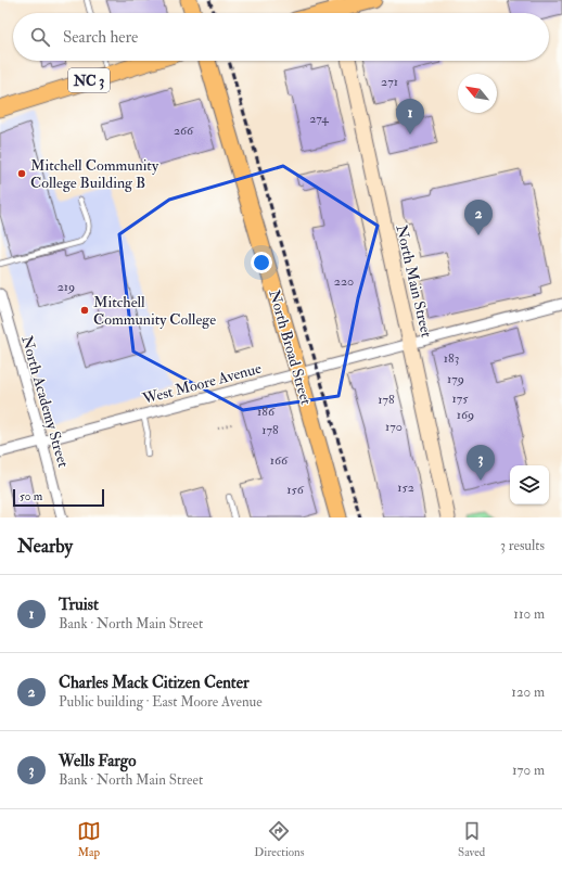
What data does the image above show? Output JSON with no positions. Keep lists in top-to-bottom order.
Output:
{
  "streets": {
    "main road": ["NC 3", "North Main Street", "North Broad Street"],
    "street": ["West Moore Avenue", "North Academy Street"]
  },
  "crossings": [
    ["North Main Street", "West Moore Avenue"],
    ["North Broad Street", "West Moore Avenue"],
    ["West Moore Avenue", "North Academy Street"]
  ],
  "places": ["Mitchell Community College Building B", "Mitchell Community College"],
  "house_numbers": [
    "271",
    "274",
    "266",
    "220",
    "219",
    "183",
    "179",
    "175",
    "178",
    "186",
    "169",
    "170",
    "178",
    "166",
    "152",
    "156"
  ],
  "scale_bar": "50 m",
  "north": "top left",
  "page": {
    "search": "Search here",
    "pins": ["1", "2", "3"],
    "scale": "50 m",
    "heading": ["Nearby", "3 results"],
    "list": [
      {
        "mark": "1",
        "name": "Truist",
        "note": "Bank · North Main Street",
        "value": "110 m"
      },
      {
        "mark": "2",
        "name": "Charles Mack Citizen Center",
        "note": "Public building · East Moore Avenue",
        "value": "120 m"
      },
      {
        "mark": "3",
        "name": "Wells Fargo",
        "note": "Bank · North Main Street",
        "value": "170 m"
      }
    ],
    "nav": ["Map", "Directions", "Saved"]
  }
}
